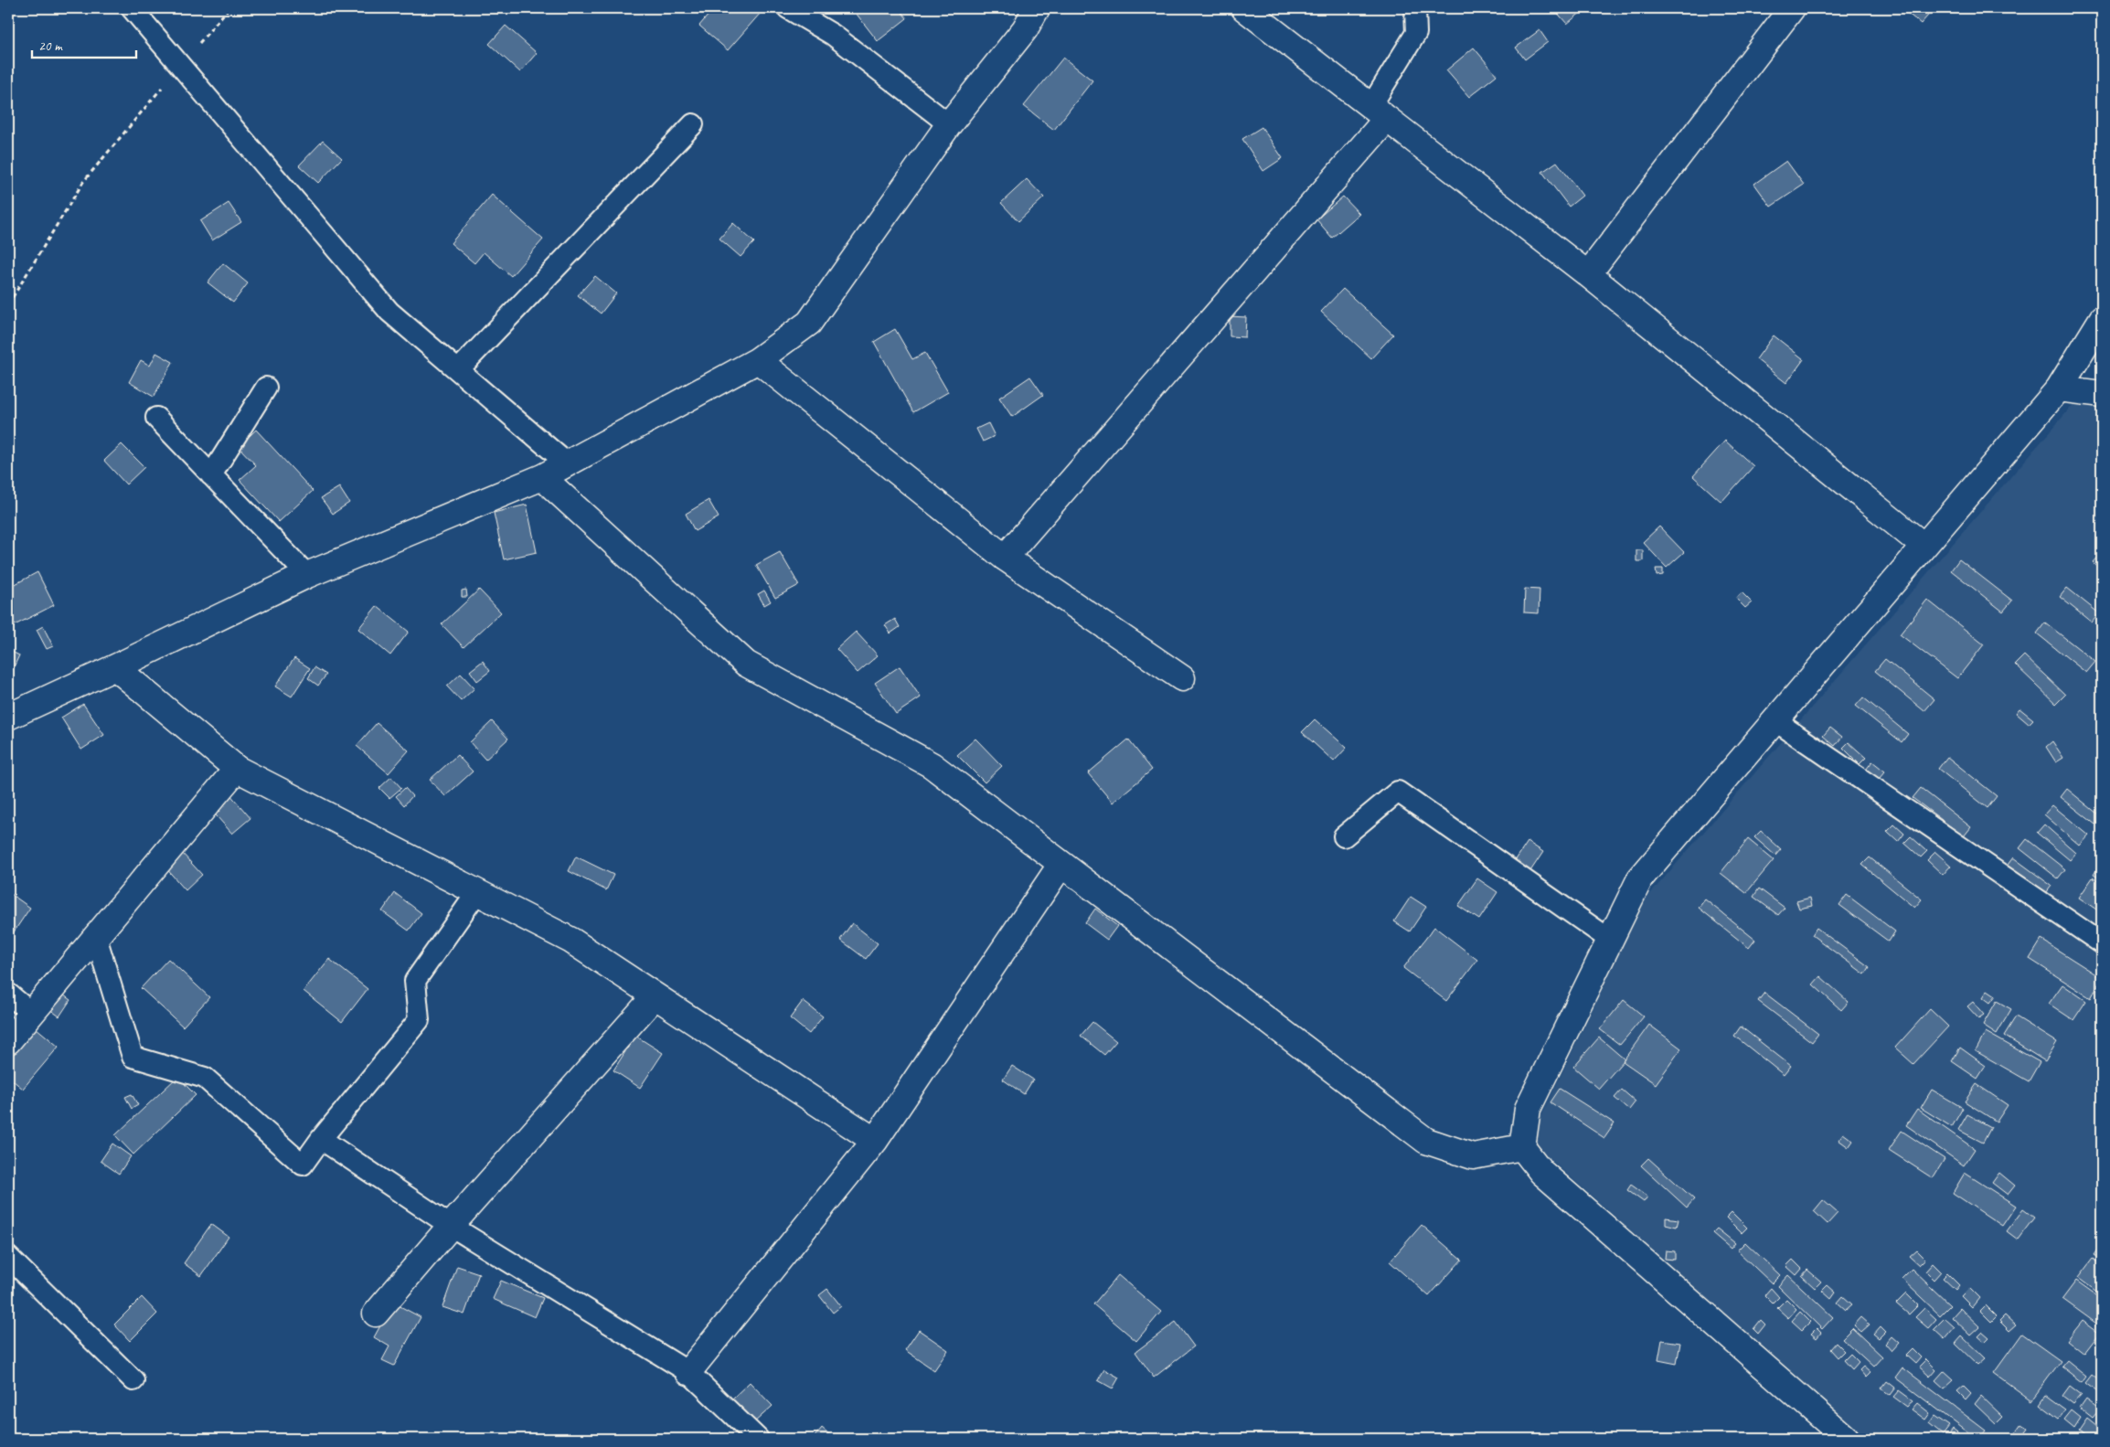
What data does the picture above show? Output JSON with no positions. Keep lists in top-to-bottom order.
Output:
{
  "scale_bar": "20 m"
}
